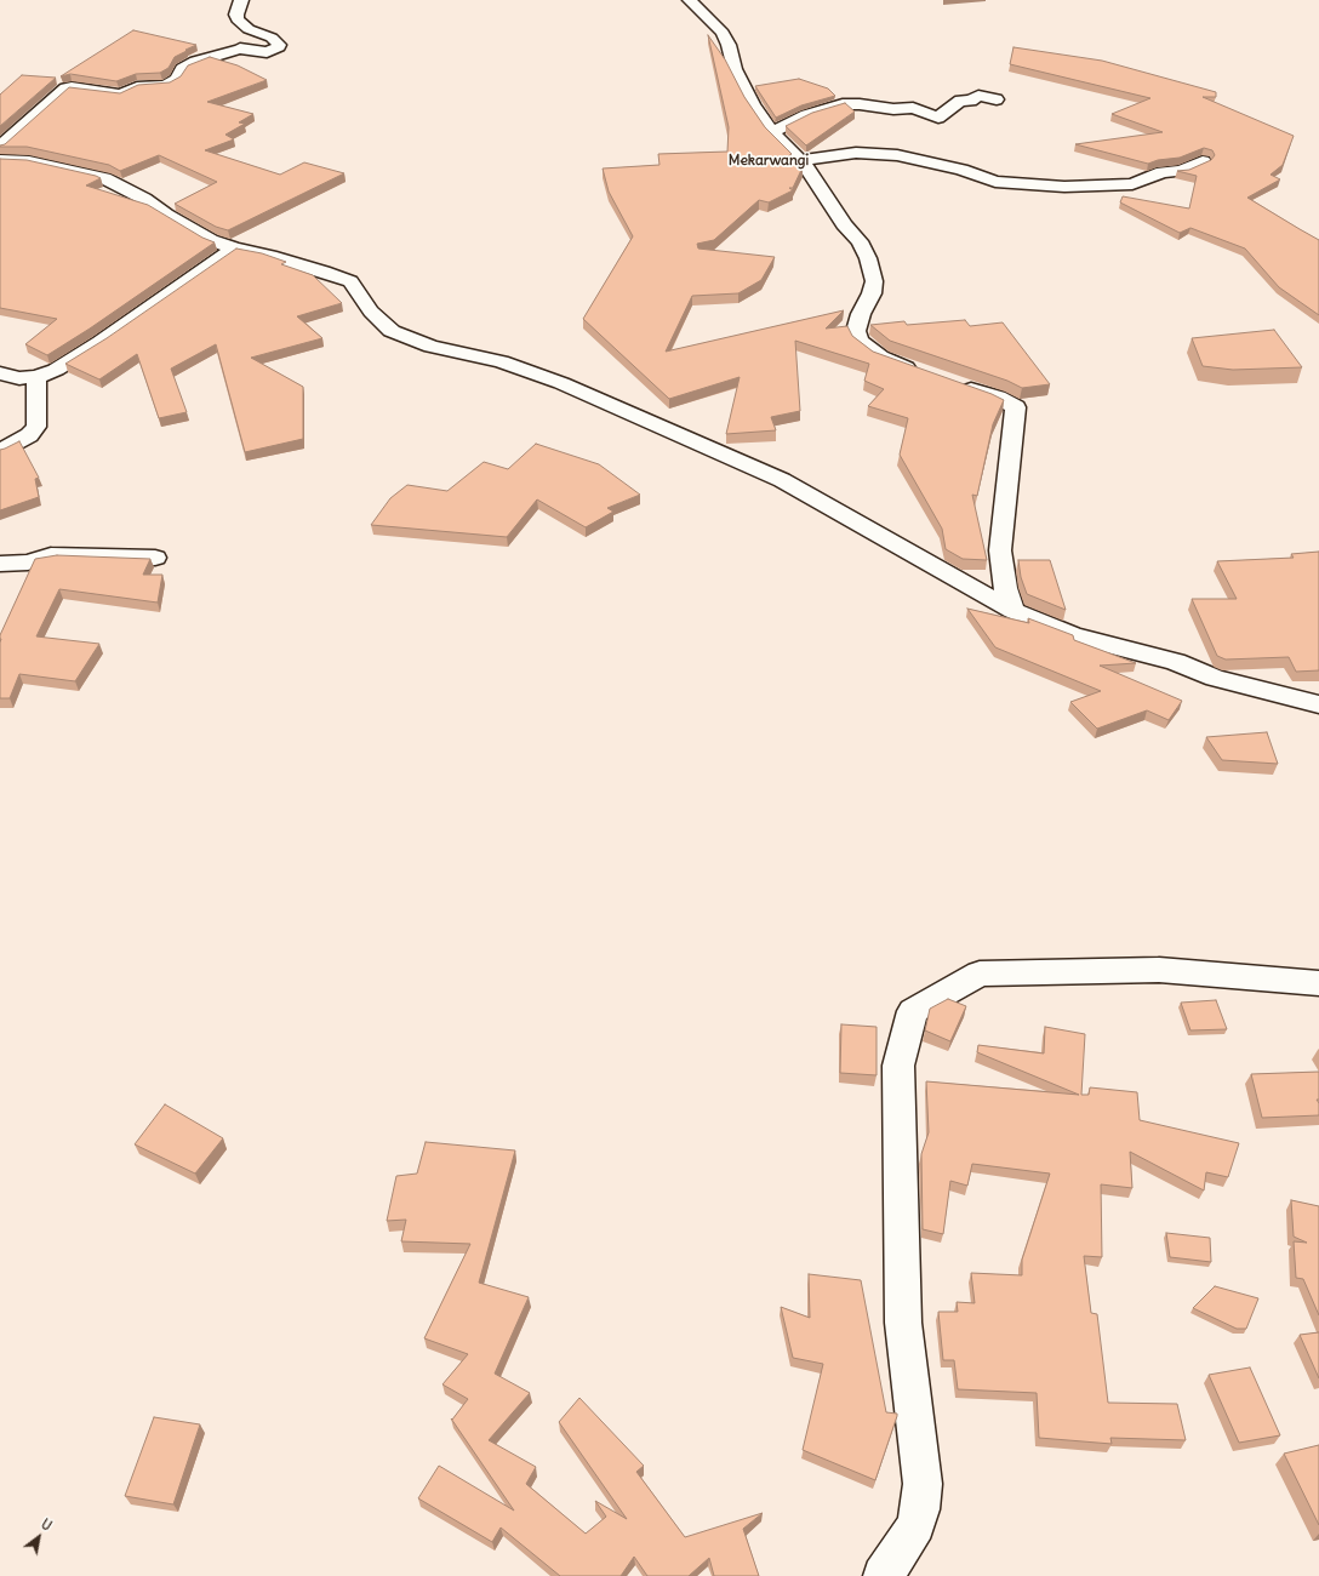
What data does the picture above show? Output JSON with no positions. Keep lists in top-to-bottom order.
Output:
{
  "districts": ["Mekarwangi"],
  "north": "top right"
}
